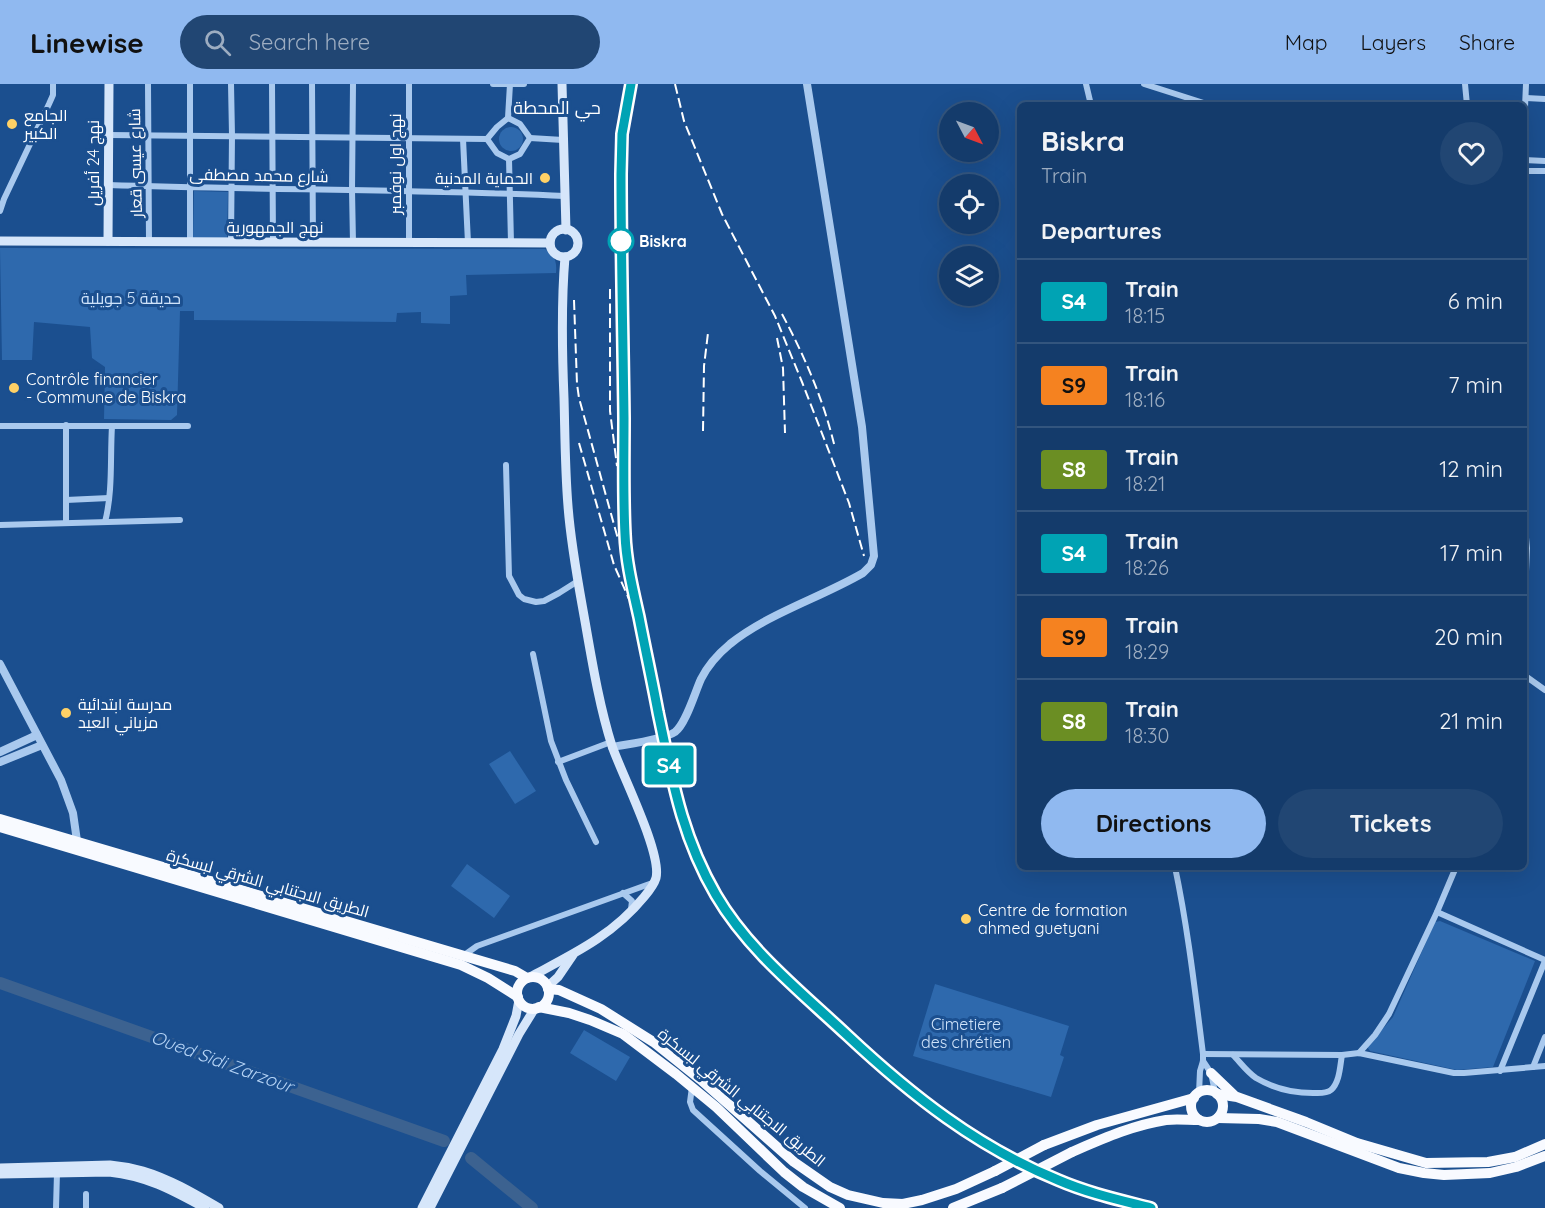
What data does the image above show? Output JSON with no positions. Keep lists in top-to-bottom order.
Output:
{
  "streets": {
    "highway": ["الطريق الاجتنابي الشرقي لبسكرة"],
    "main road": ["نهج 24 أفريل", "نهج الجمهورية"],
    "street": ["شارع عيسى قعار", "نهج اول نوفمبر", "شارع محمد مصطفى"]
  },
  "crossings": [
    ["نهج 24 أفريل", "شارع محمد مصطفى"],
    ["نهج 24 أفريل", "نهج الجمهورية"],
    ["شارع عيسى قعار", "شارع محمد مصطفى"],
    ["شارع عيسى قعار", "نهج الجمهورية"],
    ["نهج اول نوفمبر", "شارع محمد مصطفى"],
    ["نهج اول نوفمبر", "نهج الجمهورية"]
  ],
  "districts": ["حي المحطة"],
  "water": ["Oued Sidi Zarzour"],
  "parks": ["حديقة 5 جويلية", "Cimetiere des chrétien"],
  "places": [
    "الجامع الكبير",
    "الحماية المدنية",
    "Biskra",
    "Contrôle financier - Commune de Biskra",
    "مدرسة ابتدائية مزياني العيد",
    "Centre de formation ahmed guetyani"
  ],
  "north": "bottom right",
  "page": {
    "header": "Linewise",
    "search": "Search here",
    "nav": ["Map", "Layers", "Share"],
    "on_map": "S4",
    "heading": [
      ["Biskra", "Train"],
      "Departures"
    ],
    "list": [
      {
        "mark": "S4",
        "name": "Train",
        "note": "18:15",
        "value": "6 min"
      },
      {
        "mark": "S9",
        "name": "Train",
        "note": "18:16",
        "value": "7 min"
      },
      {
        "mark": "S8",
        "name": "Train",
        "note": "18:21",
        "value": "12 min"
      },
      {
        "mark": "S4",
        "name": "Train",
        "note": "18:26",
        "value": "17 min"
      },
      {
        "mark": "S9",
        "name": "Train",
        "note": "18:29",
        "value": "20 min"
      },
      {
        "mark": "S8",
        "name": "Train",
        "note": "18:30",
        "value": "21 min"
      }
    ],
    "buttons": ["Directions", "Tickets"]
  }
}
